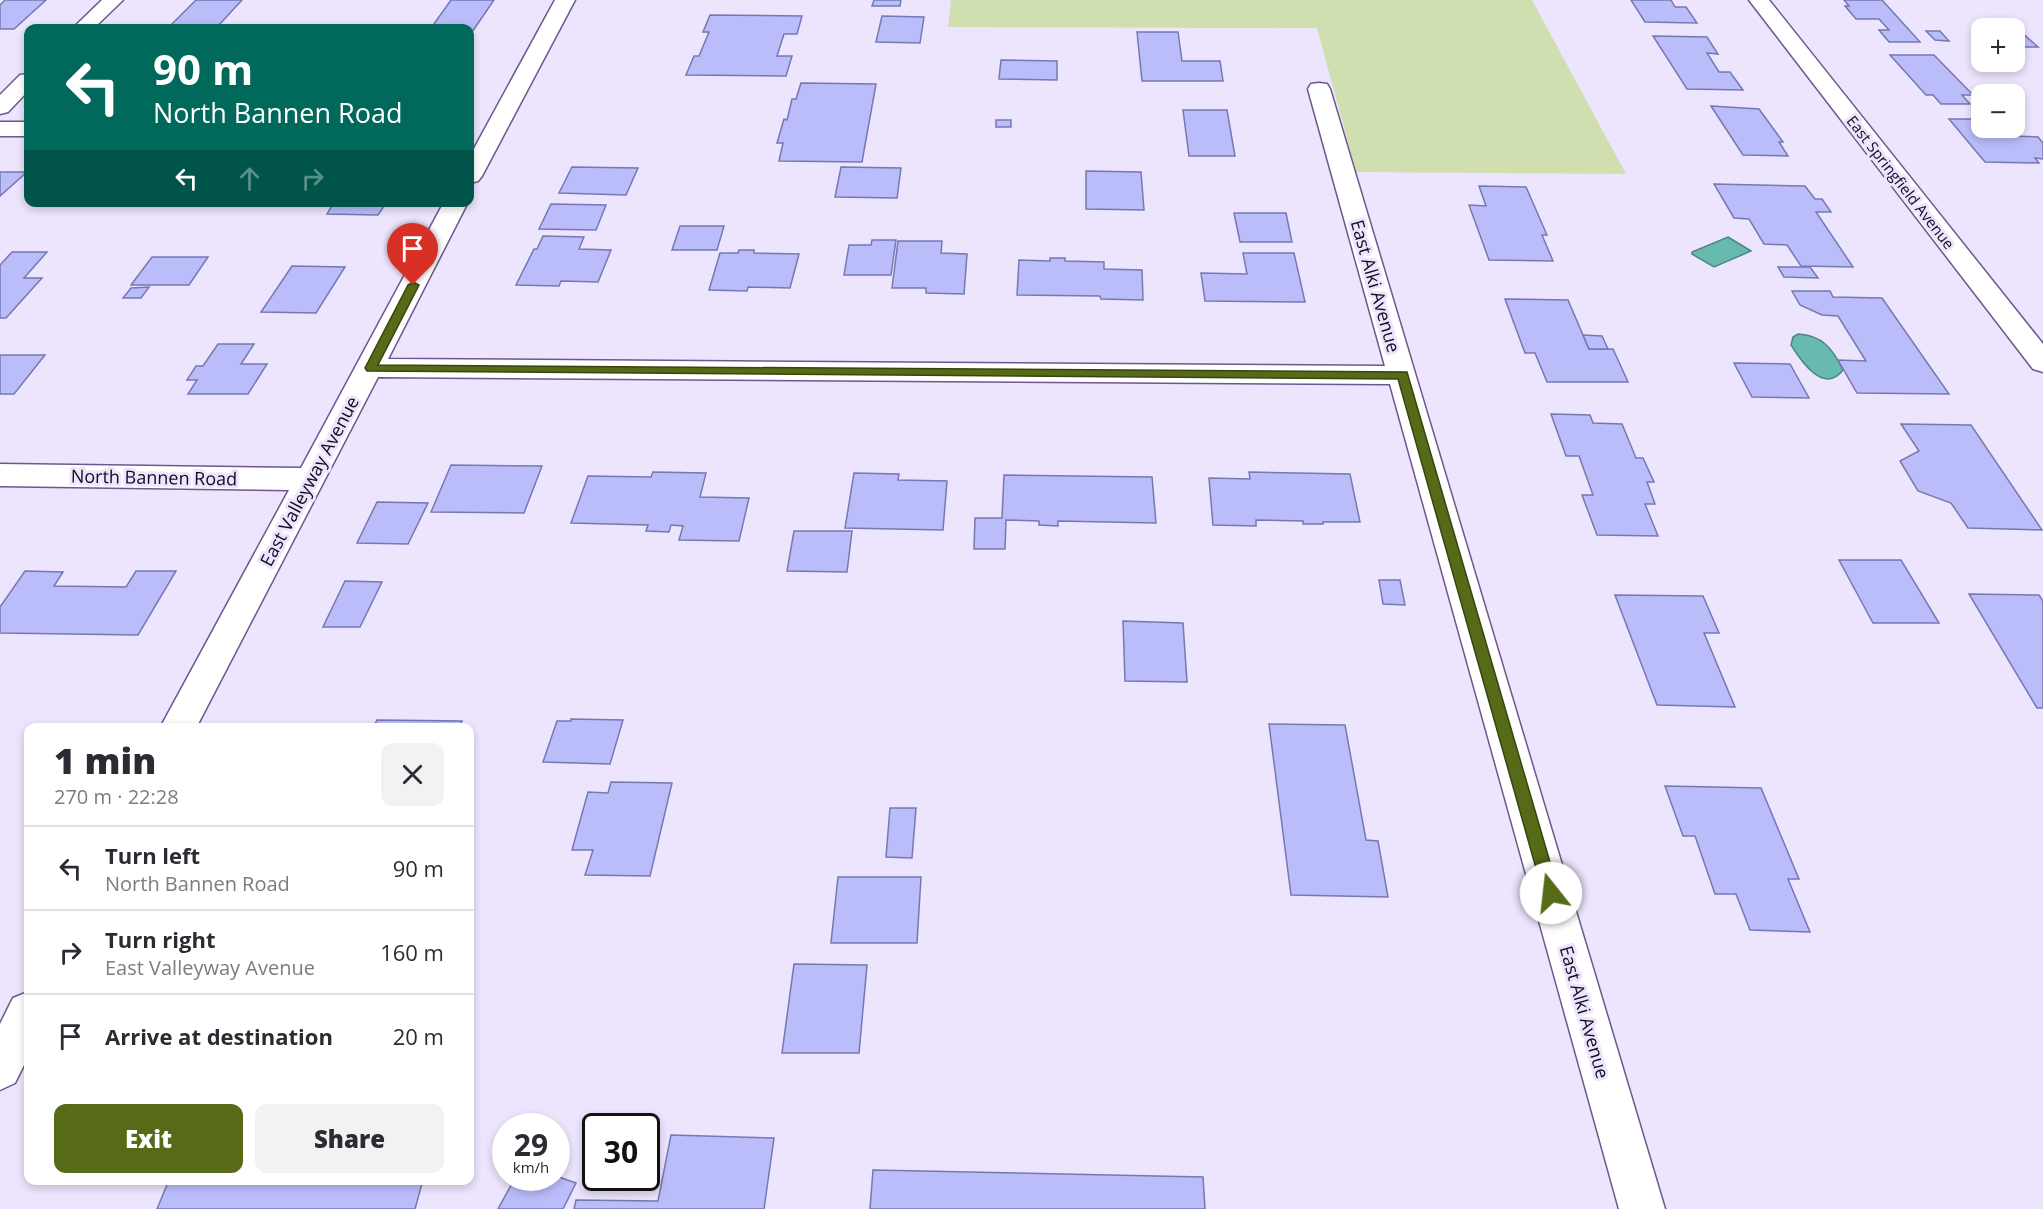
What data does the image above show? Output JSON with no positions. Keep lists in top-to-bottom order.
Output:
{
  "streets": {
    "street": [
      "East Springfield Avenue",
      "East Alki Avenue",
      "North Bannen Road",
      "East Valleyway Avenue"
    ]
  },
  "crossings": [
    ["North Bannen Road", "East Valleyway Avenue"]
  ],
  "page": {
    "map_buttons": ["+", "−"],
    "turn": ["90 m", "North Bannen Road"],
    "heading": ["1 min", "270 m · 22:28"],
    "list": [
      {
        "name": "Turn left",
        "note": "North Bannen Road",
        "value": "90 m"
      },
      {
        "name": "Turn right",
        "note": "East Valleyway Avenue",
        "value": "160 m"
      },
      {
        "name": "Arrive at destination",
        "value": "20 m"
      }
    ],
    "buttons": ["Exit", "Share"],
    "speed": "29 km/h",
    "limit": "30"
  }
}
